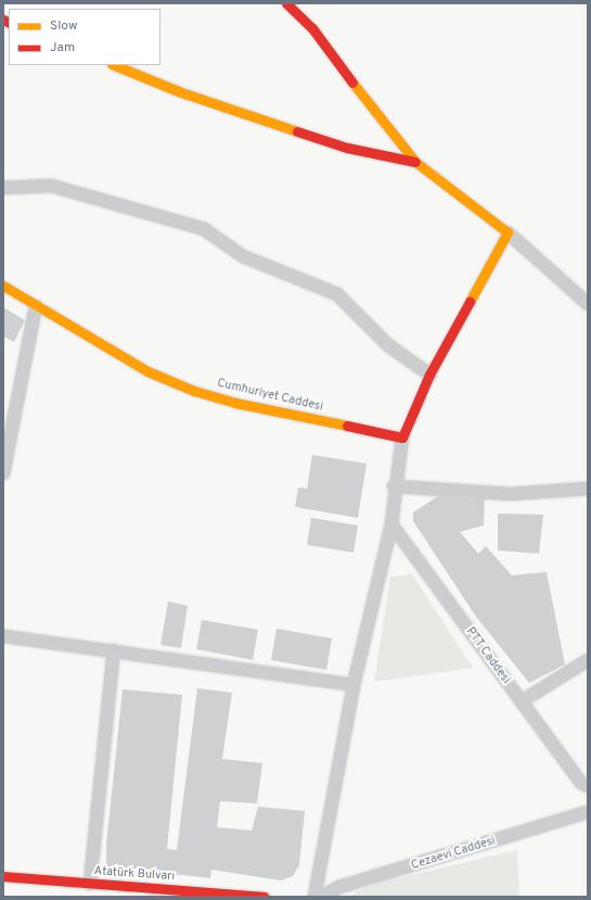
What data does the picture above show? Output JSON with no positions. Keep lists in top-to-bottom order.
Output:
{
  "streets": {
    "street": [
      "Cumhuriyet Caddesi",
      "PTT Caddesi",
      "Cezaevi Caddesi",
      "Atatürk Bulvarı"
    ]
  },
  "legend": ["Slow", "Jam"]
}
